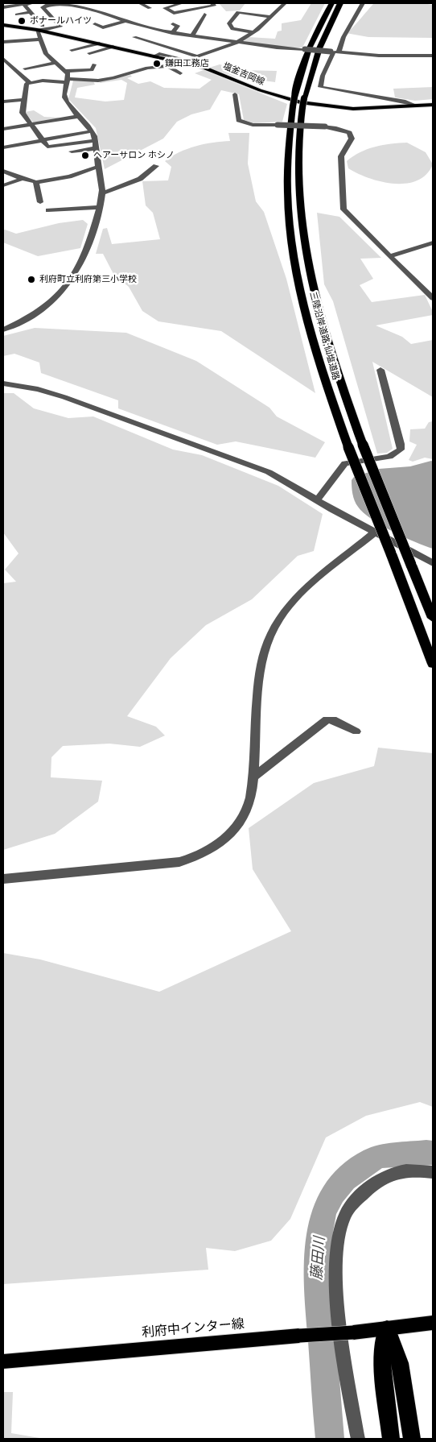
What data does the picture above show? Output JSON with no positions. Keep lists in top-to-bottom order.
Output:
{
  "streets": {
    "highway": ["三陸沿岸道路;仙塩道路"],
    "main road": ["塩釜吉岡線", "利府中インター線"]
  },
  "water": ["藤田川"],
  "places": [
    "ボナールハイツ",
    "鎌田工務店",
    "ヘアーサロン ホシノ",
    "利府町立利府第三小学校"
  ]
}
